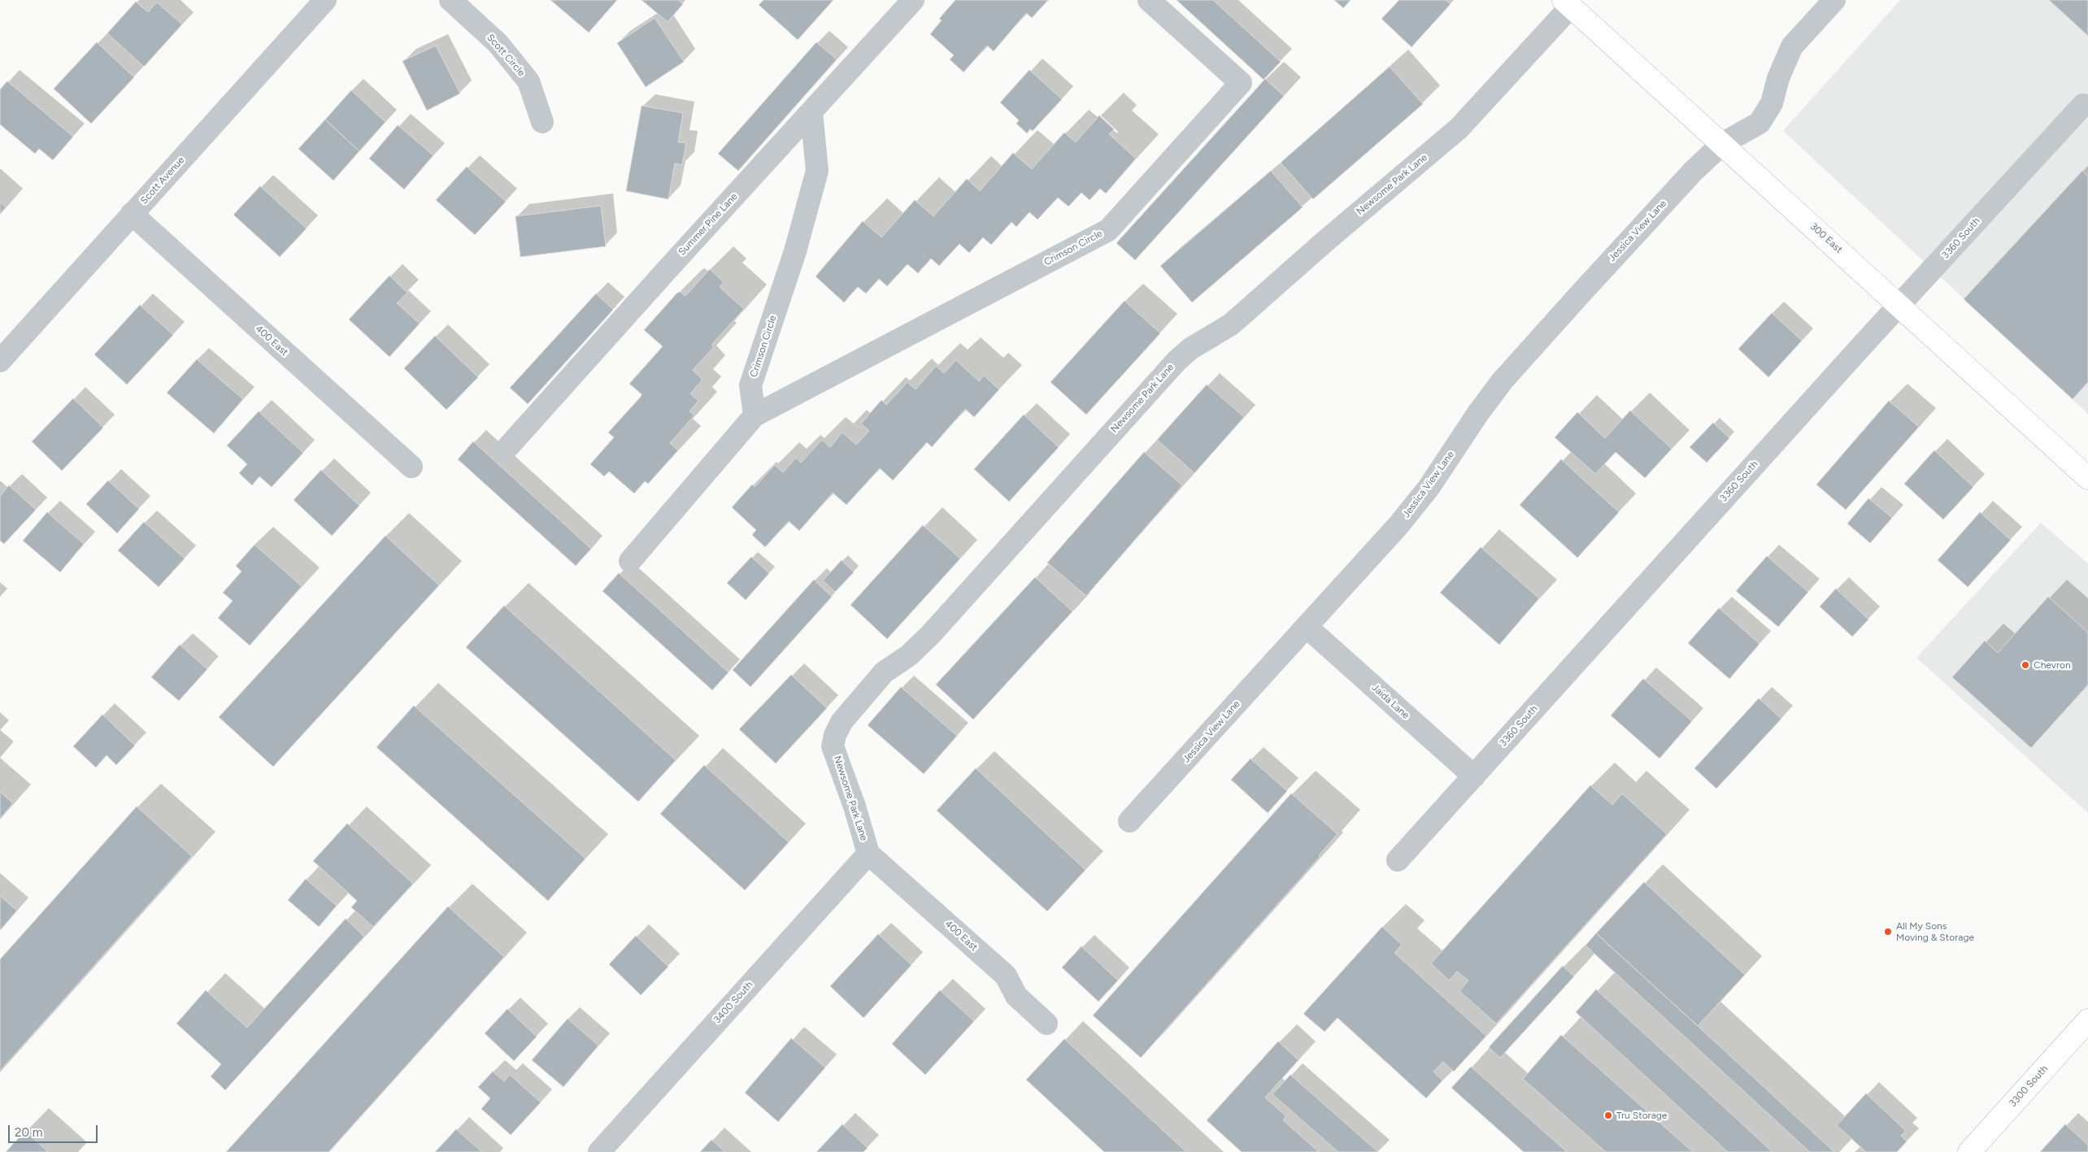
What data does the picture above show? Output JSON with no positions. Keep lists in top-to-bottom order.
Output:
{
  "streets": {
    "street": [
      "Scott Circle",
      "Scott Avenue",
      "Newsome Park Lane",
      "Summer Pine Lane",
      "Jessica View Lane",
      "300 East",
      "3360 South",
      "Crimson Circle",
      "400 East",
      "Jaida Lane",
      "3400 South",
      "3300 South"
    ]
  },
  "crossings": [
    ["Scott Avenue", "400 East"],
    ["Newsome Park Lane", "300 East"],
    ["Newsome Park Lane", "400 East"],
    ["Newsome Park Lane", "3400 South"],
    ["Summer Pine Lane", "Crimson Circle"],
    ["Jessica View Lane", "300 East"],
    ["Jessica View Lane", "Jaida Lane"],
    ["300 East", "3360 South"],
    ["3360 South", "Jaida Lane"],
    ["400 East", "3400 South"]
  ],
  "places": ["Chevron", "All My Sons Moving & Storage", "Tru Storage"],
  "scale_bar": "20 m"
}
